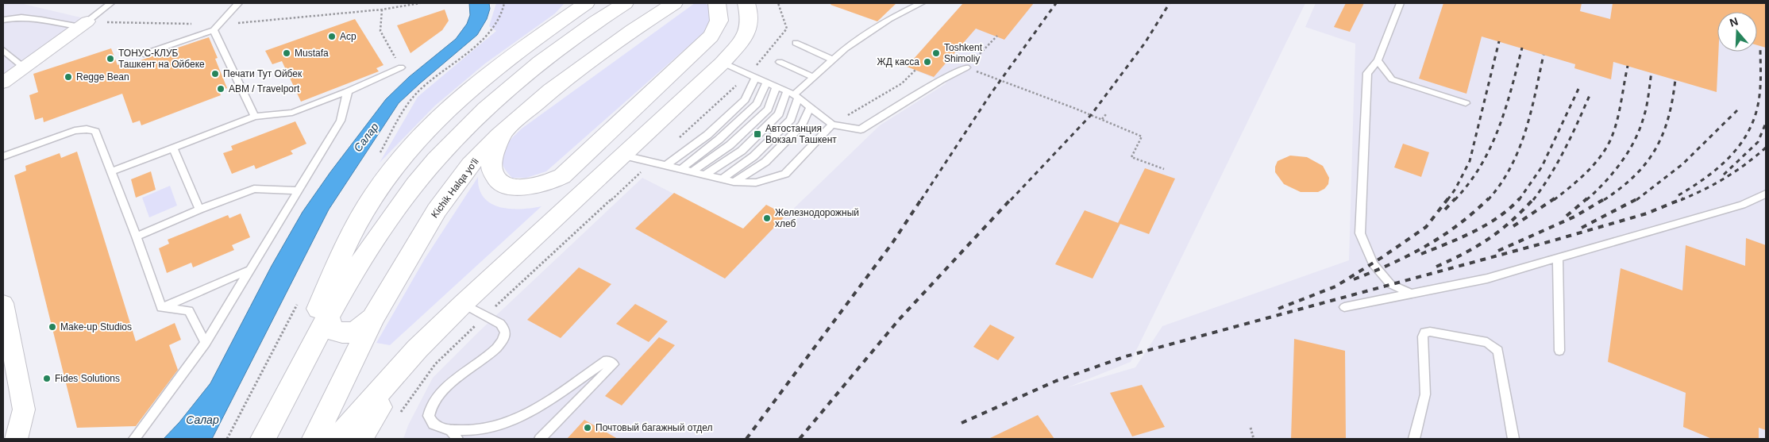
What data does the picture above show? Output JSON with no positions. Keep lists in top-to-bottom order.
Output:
{
  "streets": {
    "highway": ["Kichik Halqa yo'li"]
  },
  "water": ["Салар"],
  "places": {
    "other": [
      "Аср",
      "Mustafa",
      "Toshkent Shimoliy",
      "ТОНУС-КЛУБ Ташкент на Ойбеке",
      "ЖД касса",
      "Печати Тут Ойбек",
      "Regge Bean",
      "ABM / Travelport",
      "Железнодорожный хлеб",
      "Make-up Studios",
      "Fides Solutions",
      "Почтовый багажный отдел"
    ],
    "transit": ["Автостанция Вокзал Ташкент"]
  },
  "north": "top"
}
